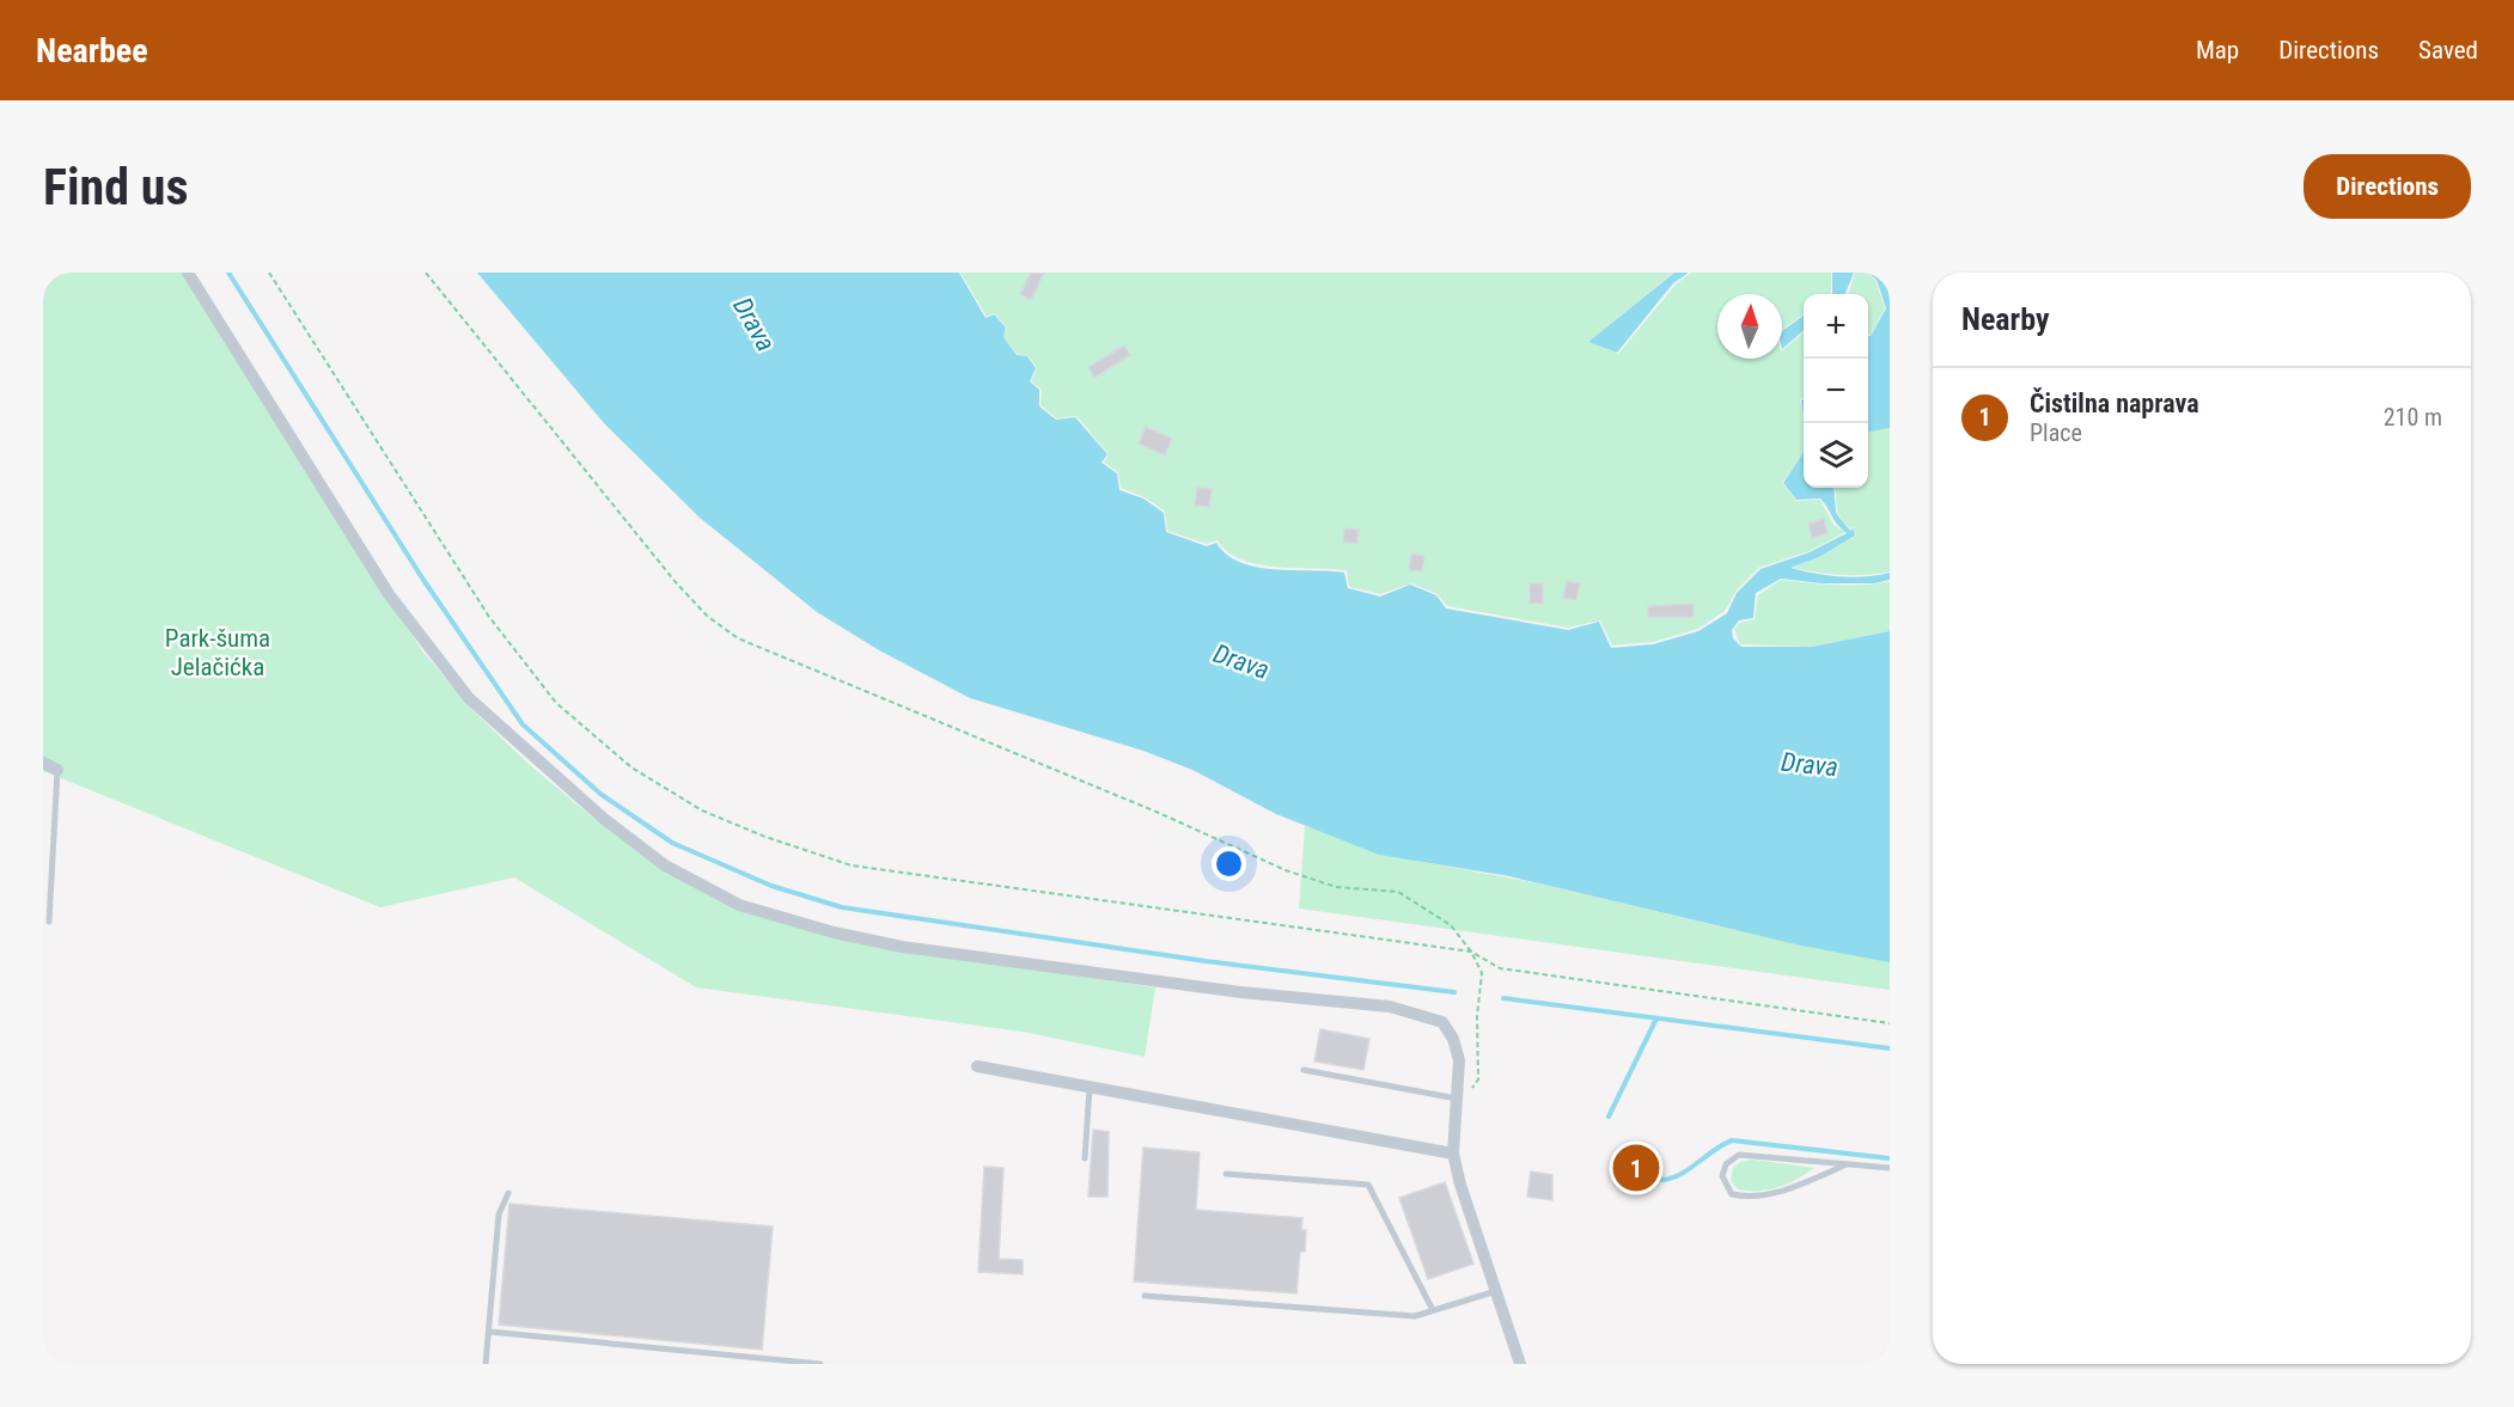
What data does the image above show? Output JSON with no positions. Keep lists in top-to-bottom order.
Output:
{
  "water": ["Drava"],
  "parks": ["Park-šuma Jelačićka"],
  "north": "top",
  "page": {
    "header": "Nearbee",
    "nav": ["Map", "Directions", "Saved"],
    "buttons": "Directions",
    "title": "Find us",
    "heading": "Nearby",
    "map_buttons": ["+", "−"],
    "list": [
      {
        "mark": "1",
        "name": "Čistilna naprava",
        "note": "Place",
        "value": "210 m"
      }
    ],
    "pins": "1"
  }
}
